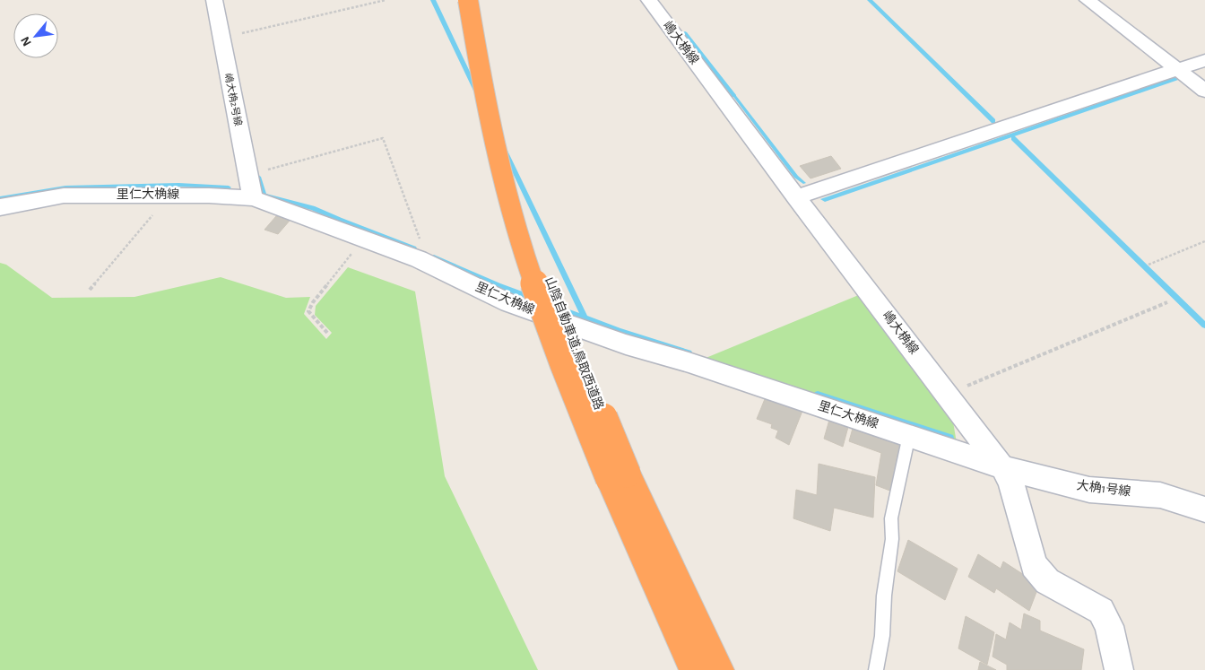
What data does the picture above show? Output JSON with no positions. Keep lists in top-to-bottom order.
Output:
{
  "streets": {
    "highway": ["山陰自動車道;鳥取西道路"],
    "street": [
      "嶋大桷線",
      "嶋大桷2号線",
      "里仁大桷線",
      "大桷1号線"
    ]
  },
  "crossings": [
    ["嶋大桷線", "里仁大桷線"],
    ["嶋大桷線", "大桷1号線"],
    ["嶋大桷2号線", "里仁大桷線"],
    ["里仁大桷線", "大桷1号線"]
  ],
  "north": "bottom left"
}
